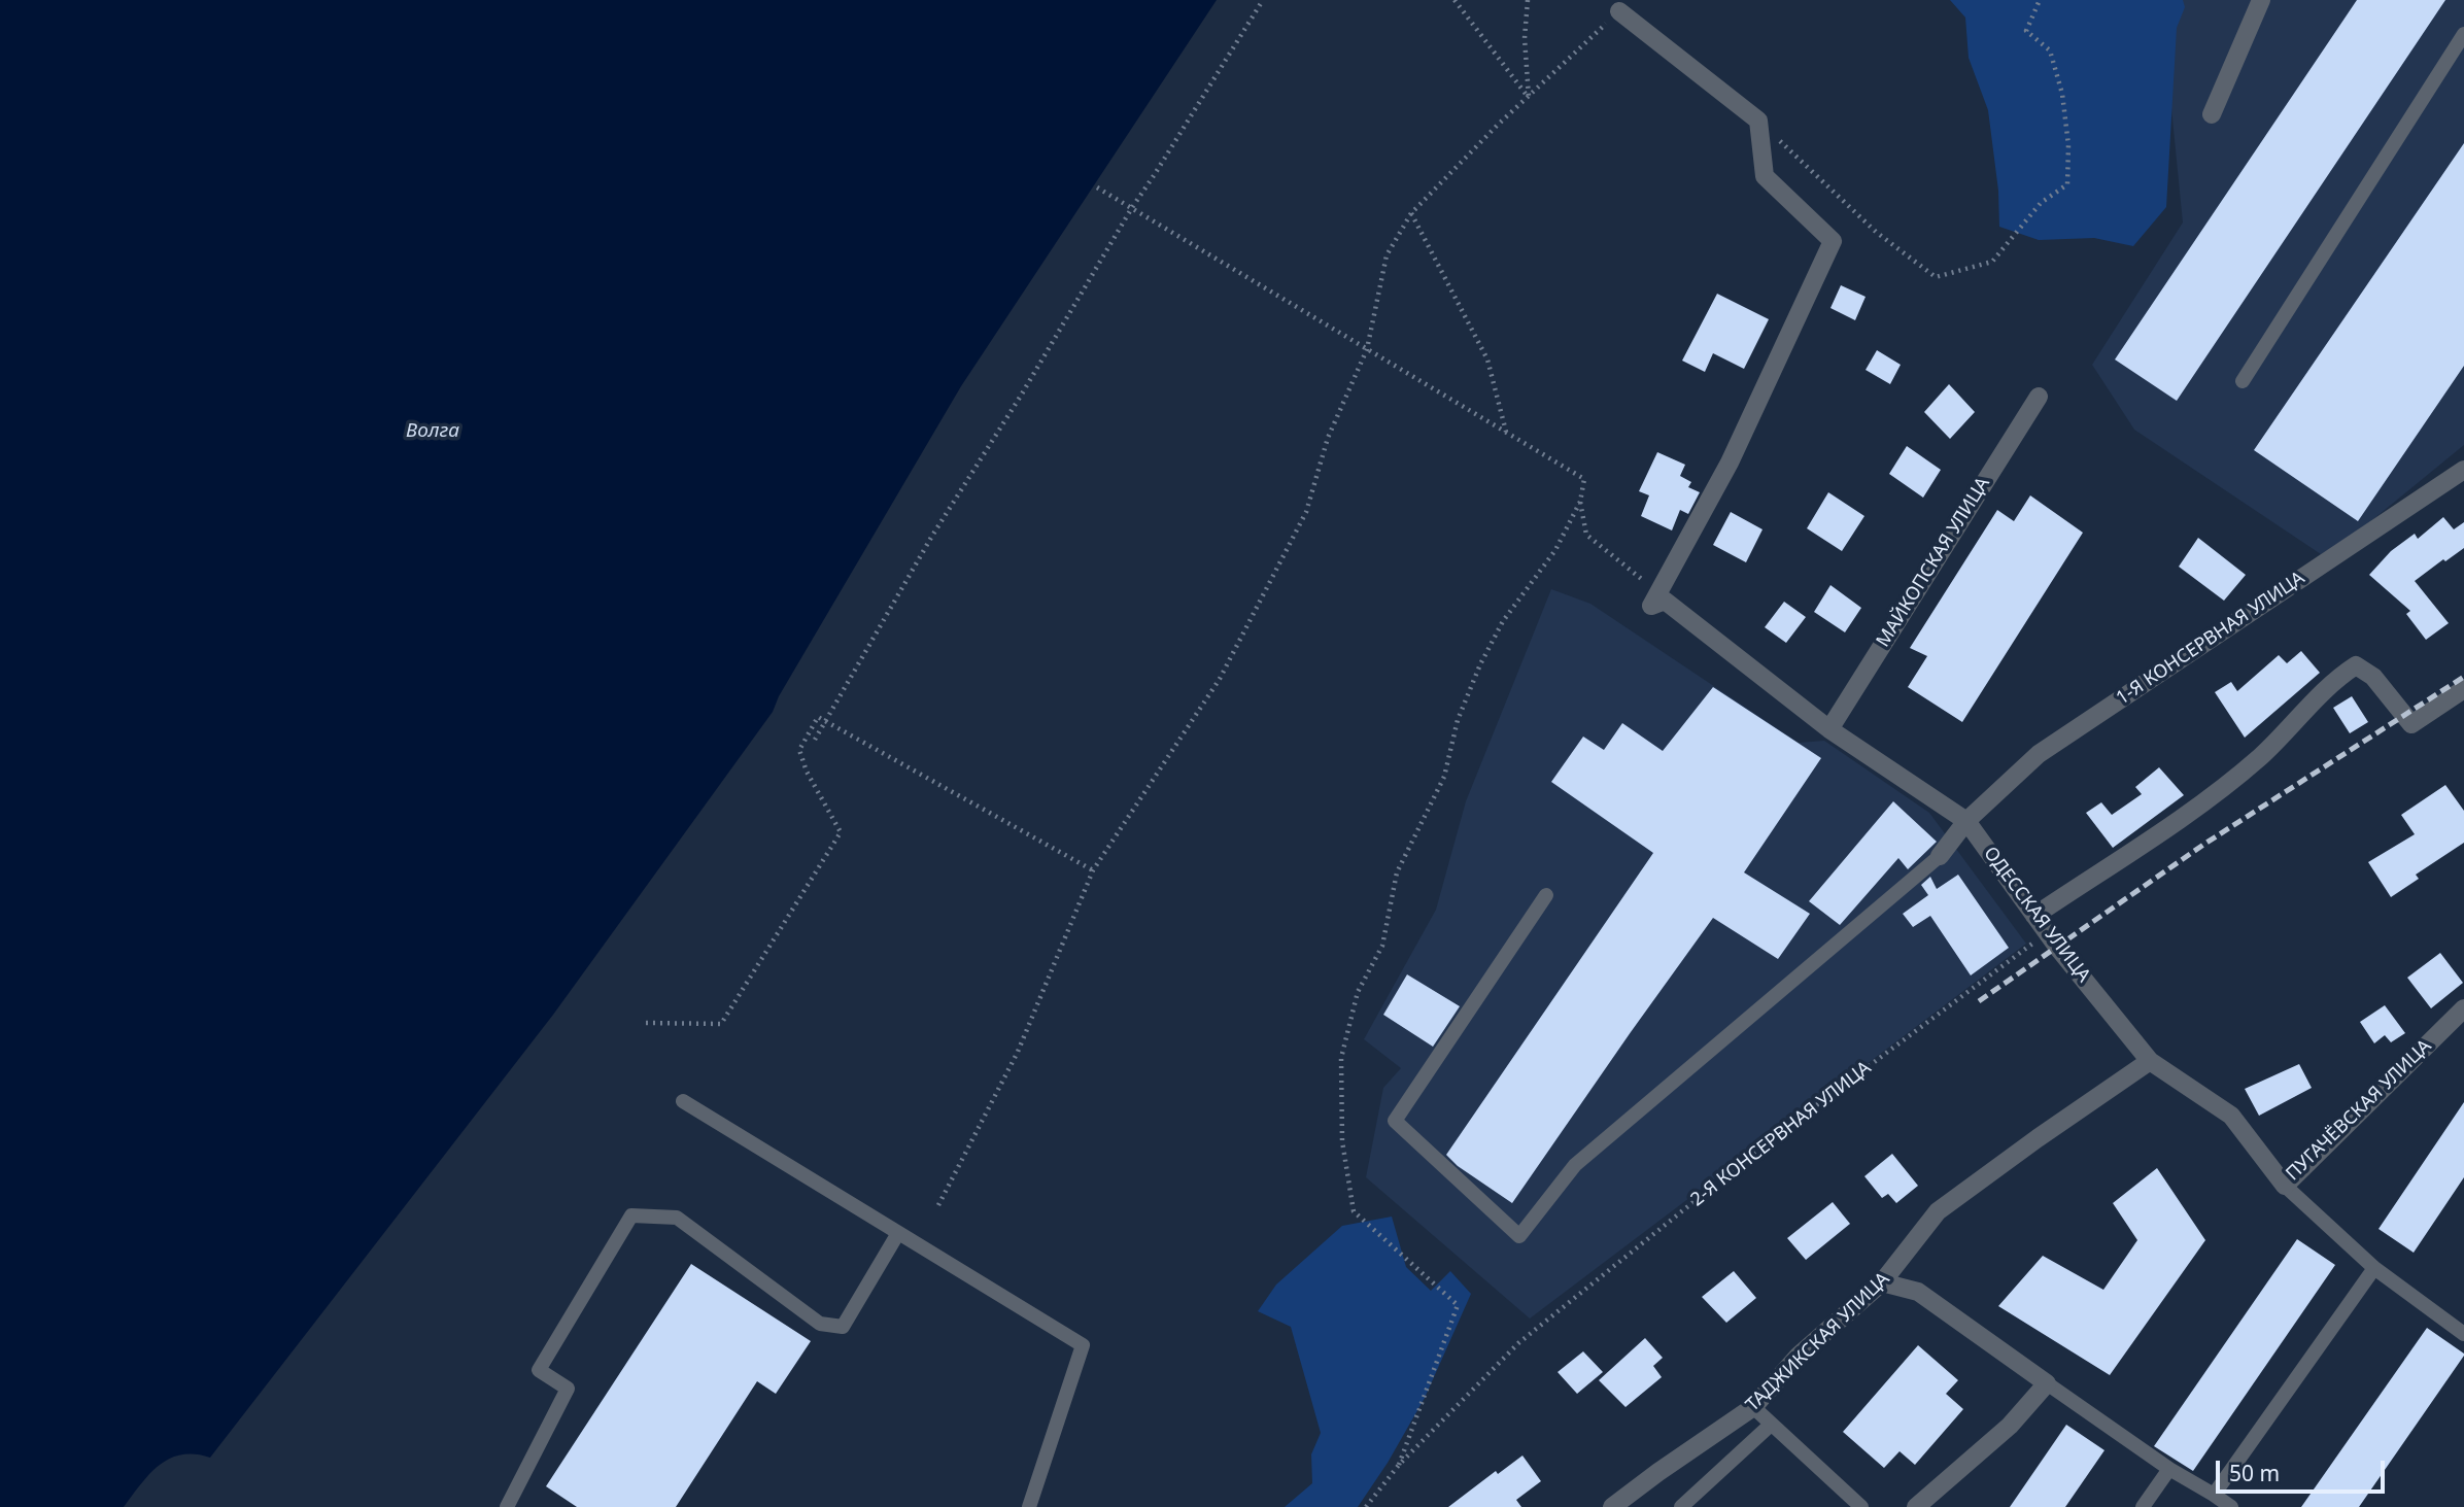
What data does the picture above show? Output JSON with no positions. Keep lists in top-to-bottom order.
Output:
{
  "streets": {
    "street": [
      "МАЙКОПСКАЯ УЛИЦА",
      "1-Я КОНСЕРВНАЯ УЛИЦА",
      "ОДЕССКАЯ УЛИЦА",
      "ПУГАЧЁВСКАЯ УЛИЦА",
      "ТАДЖИКСКАЯ УЛИЦА"
    ],
    "path": ["2-Я КОНСЕРВНАЯ УЛИЦА"]
  },
  "crossings": [
    ["МАЙКОПСКАЯ УЛИЦА", "ОДЕССКАЯ УЛИЦА"],
    ["1-Я КОНСЕРВНАЯ УЛИЦА", "ОДЕССКАЯ УЛИЦА"],
    ["ОДЕССКАЯ УЛИЦА", "ПУГАЧЁВСКАЯ УЛИЦА"],
    ["ОДЕССКАЯ УЛИЦА", "2-Я КОНСЕРВНАЯ УЛИЦА"],
    ["ОДЕССКАЯ УЛИЦА", "ТАДЖИКСКАЯ УЛИЦА"]
  ],
  "water": ["Волга"],
  "scale_bar": "50 m"
}
